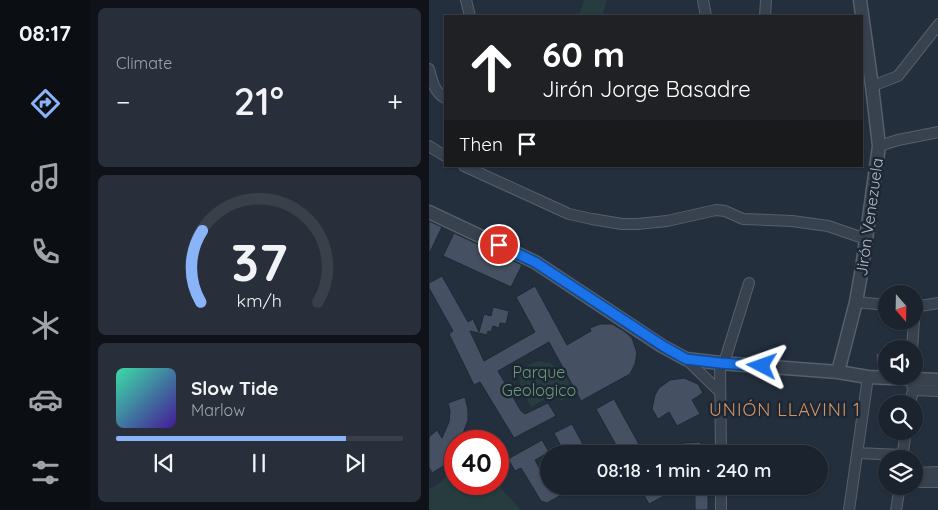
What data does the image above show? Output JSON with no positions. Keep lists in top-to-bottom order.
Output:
{
  "streets": {
    "street": ["Jirón Venezuela"]
  },
  "districts": ["UNIÓN LLAVINI 1"],
  "parks": ["Parque Geologico"],
  "north": "bottom",
  "page": {
    "tabs": "08:17",
    "tile": "Climate",
    "turn": ["60 m", "Jirón Jorge Basadre"],
    "heat": ["−", "21°", "+"],
    "then": "Then",
    "song": ["Slow Tide", "Marlow"],
    "limit": "40",
    "trip": "08:18 · 1 min · 240 m",
    "gauge": ["37", "km/h"]
  }
}
